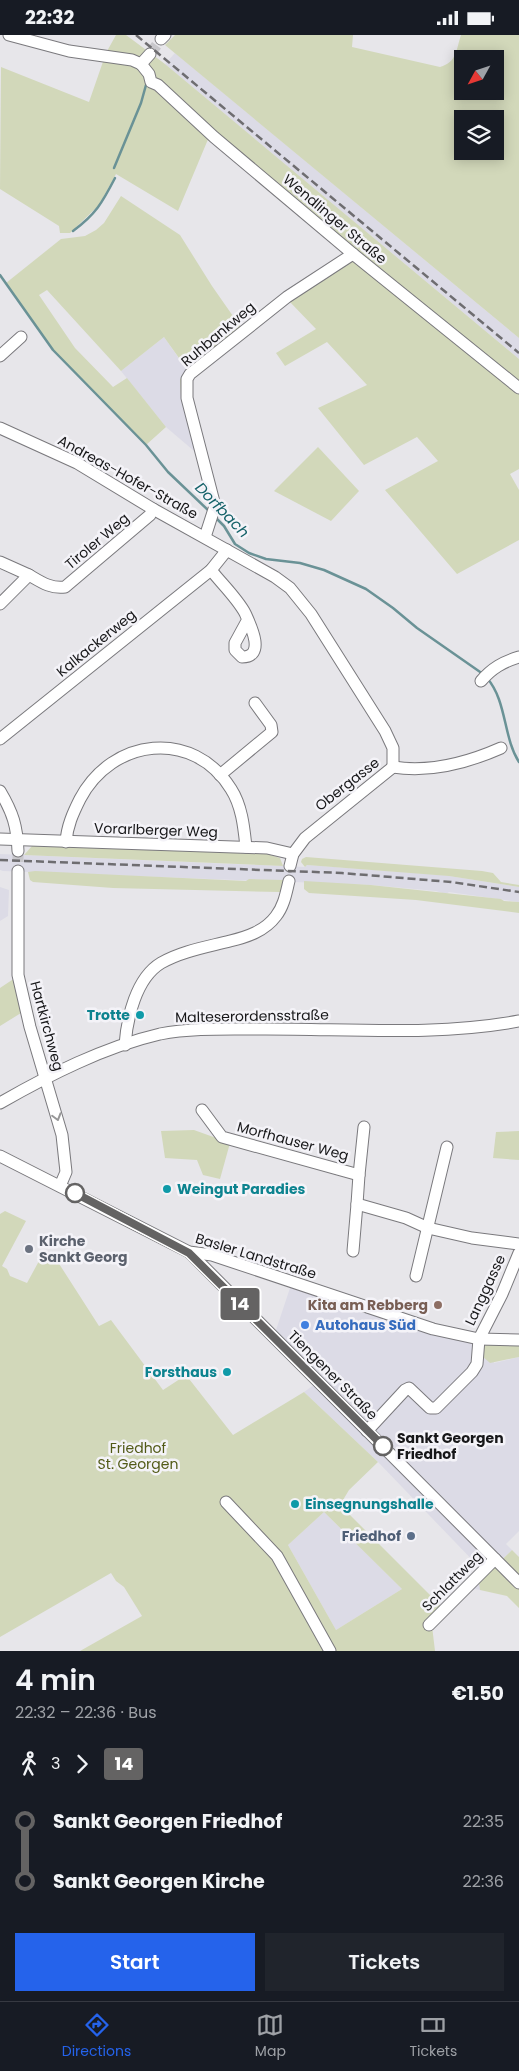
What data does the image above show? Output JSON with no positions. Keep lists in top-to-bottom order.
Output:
{
  "streets": {
    "street": [
      "Wendlinger Straße",
      "Ruhbankweg",
      "Andreas-Hofer-Straße",
      "Tiroler Weg",
      "Kalkackerweg",
      "Obergasse",
      "Vorarlberger Weg",
      "Malteserordensstraße",
      "Hartkirchweg",
      "Morfhauser Weg",
      "Basler Landstraße",
      "Langgasse",
      "Tiengener Straße",
      "Schlattweg"
    ]
  },
  "crossings": [
    ["Wendlinger Straße", "Ruhbankweg"],
    ["Ruhbankweg", "Andreas-Hofer-Straße"],
    ["Andreas-Hofer-Straße", "Tiroler Weg"],
    ["Andreas-Hofer-Straße", "Kalkackerweg"],
    ["Andreas-Hofer-Straße", "Obergasse"],
    ["Obergasse", "Vorarlberger Weg"],
    ["Malteserordensstraße", "Hartkirchweg"],
    ["Hartkirchweg", "Basler Landstraße"],
    ["Basler Landstraße", "Langgasse"],
    ["Basler Landstraße", "Tiengener Straße"],
    ["Tiengener Straße", "Schlattweg"]
  ],
  "water": ["Dorfbach"],
  "parks": ["Friedhof St. Georgen"],
  "places": [
    "Trotte",
    "Weingut Paradies",
    "Kirche Sankt Georg",
    "Kita am Rebberg",
    "Autohaus Süd",
    "Forsthaus",
    "Sankt Georgen Friedhof",
    "Einsegnungshalle",
    "Friedhof"
  ],
  "lines": ["bus line 14"],
  "north": "bottom left",
  "page": {
    "status": "22:32",
    "on_map": "14",
    "heading": ["4 min", "22:32 – 22:36 · Bus", "€1.50"],
    "legs": ["3", "14"],
    "list": [
      {
        "name": "Sankt Georgen Friedhof",
        "value": "22:35"
      },
      {
        "name": "Sankt Georgen Kirche",
        "value": "22:36"
      }
    ],
    "buttons": ["Start", "Tickets"],
    "tabs": ["Directions", "Map", "Tickets"]
  }
}
